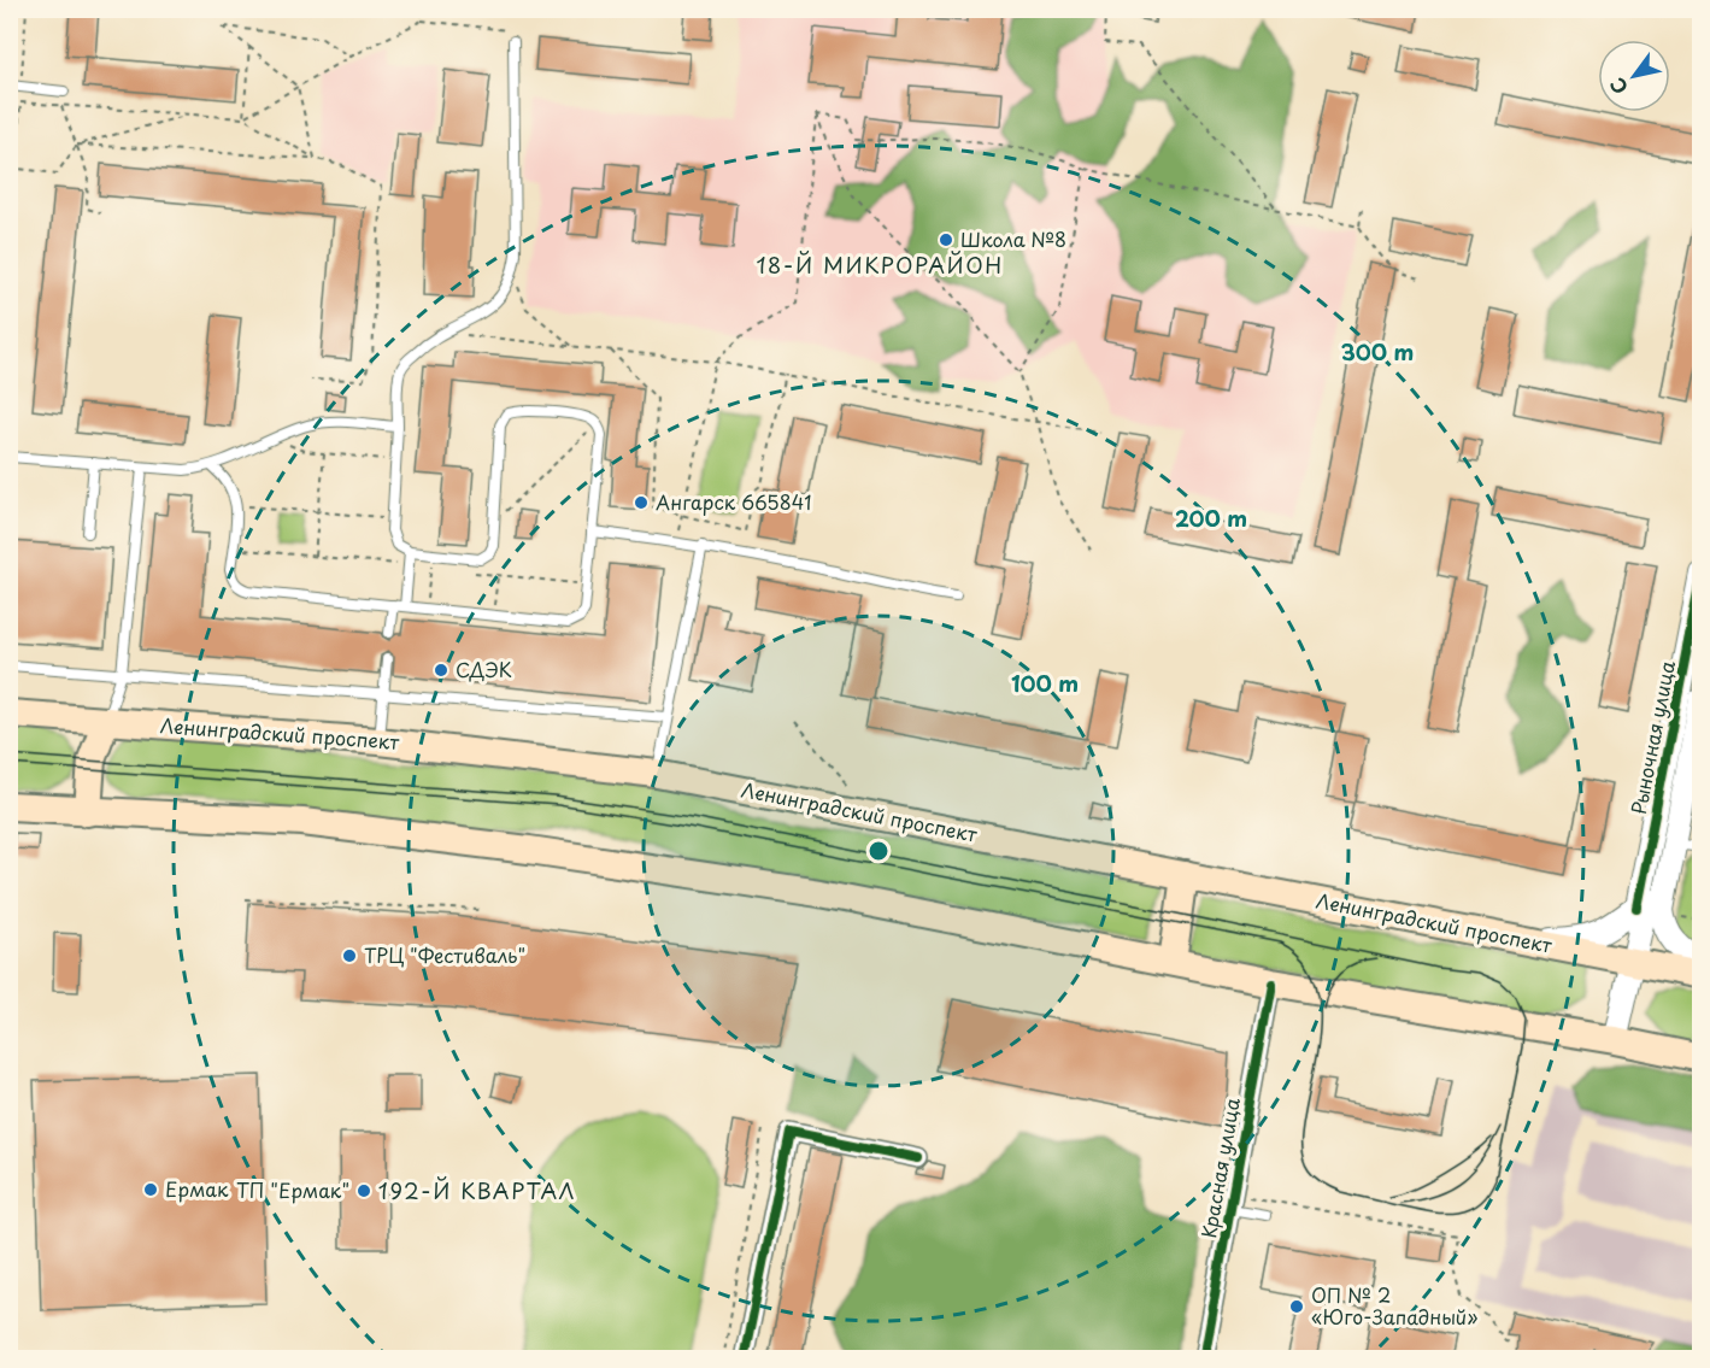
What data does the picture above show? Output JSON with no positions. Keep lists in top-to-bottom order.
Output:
{
  "streets": {
    "main road": ["Ленинградский проспект"],
    "street": ["Рыночная улица", "Красная улица"]
  },
  "crossings": [
    ["Ленинградский проспект", "Рыночная улица"]
  ],
  "districts": ["18-Й МИКРОРАЙОН", "192-Й КВАРТАЛ"],
  "places": [
    "Школа №8",
    "Ангарск 665841",
    "СДЭК",
    "ТРЦ \"Фестиваль\"",
    "Ермак",
    "ТП \"Ермак\"",
    "ОП № 2 «Юго-Западный»"
  ],
  "north": "bottom left",
  "rings": ["300 m", "200 m", "100 m"]
}
